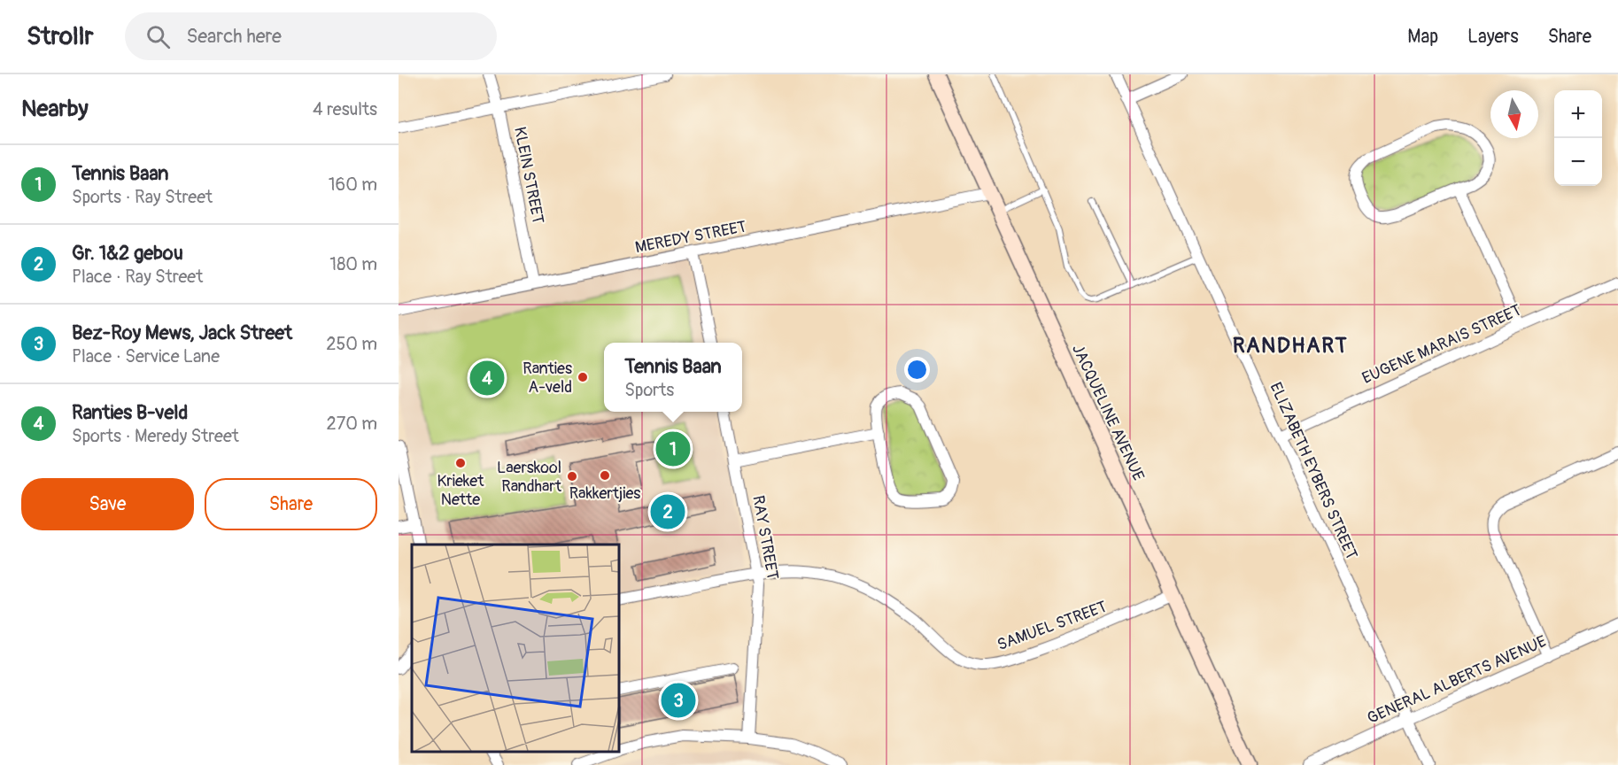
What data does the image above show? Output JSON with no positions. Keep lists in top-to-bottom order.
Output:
{
  "streets": {
    "street": [
      "KLEIN STREET",
      "MEREDY STREET",
      "EUGENE MARAIS STREET",
      "JACQUELINE AVENUE",
      "ELIZABETH EYBERS STREET",
      "RAY STREET",
      "SAMUEL STREET",
      "GENERAL ALBERTS AVENUE"
    ]
  },
  "crossings": [
    ["KLEIN STREET", "MEREDY STREET"],
    ["MEREDY STREET", "JACQUELINE AVENUE"],
    ["EUGENE MARAIS STREET", "ELIZABETH EYBERS STREET"],
    ["JACQUELINE AVENUE", "SAMUEL STREET"],
    ["ELIZABETH EYBERS STREET", "GENERAL ALBERTS AVENUE"],
    ["RAY STREET", "SAMUEL STREET"]
  ],
  "districts": ["RANDHART"],
  "places": [
    "Ranties A-veld",
    "Krieket Nette",
    "Rakkertjies",
    "Laerskool Randhart"
  ],
  "north": "bottom",
  "page": {
    "header": "Strollr",
    "search": "Search here",
    "nav": ["Map", "Layers", "Share"],
    "heading": ["Nearby", "4 results"],
    "map_buttons": ["+", "−"],
    "list": [
      {
        "mark": "1",
        "name": "Tennis Baan",
        "note": "Sports · Ray Street",
        "value": "160 m"
      },
      {
        "mark": "2",
        "name": "Gr. 1&2 gebou",
        "note": "Place · Ray Street",
        "value": "180 m"
      },
      {
        "mark": "3",
        "name": "Bez-Roy Mews, Jack Street",
        "note": "Place · Service Lane",
        "value": "250 m"
      },
      {
        "mark": "4",
        "name": "Ranties B-veld",
        "note": "Sports · Meredy Street",
        "value": "270 m"
      }
    ],
    "popup": ["Tennis Baan", "Sports"],
    "pins": [
      "4",
      "1",
      "2",
      "3"
    ],
    "buttons": ["Save", "Share"]
  }
}
